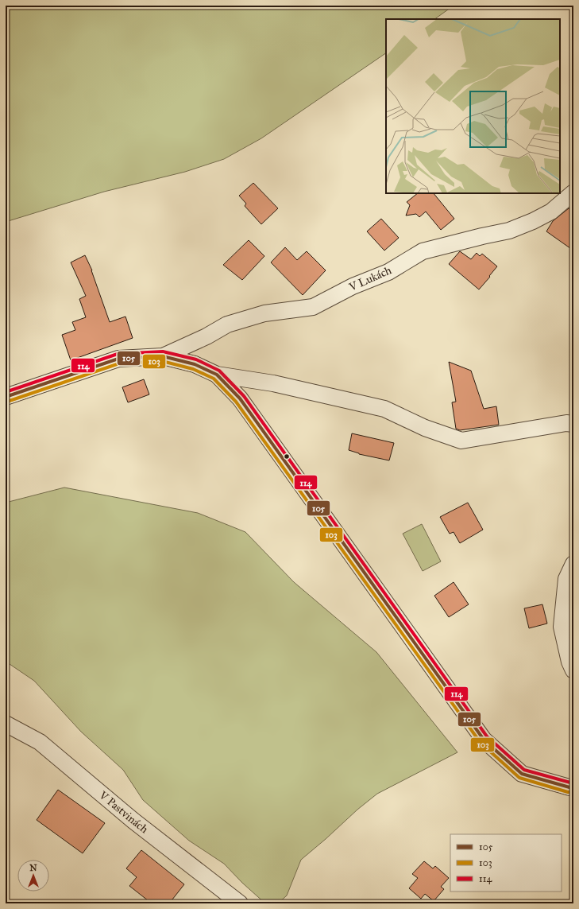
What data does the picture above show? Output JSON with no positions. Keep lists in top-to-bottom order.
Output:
{
  "streets": {
    "street": ["V Lukách", "V Pastvinách"]
  },
  "lines": ["transit line 114", "transit line 105", "transit line 103"],
  "legend": ["105", "103", "114"],
  "north": "top"
}
